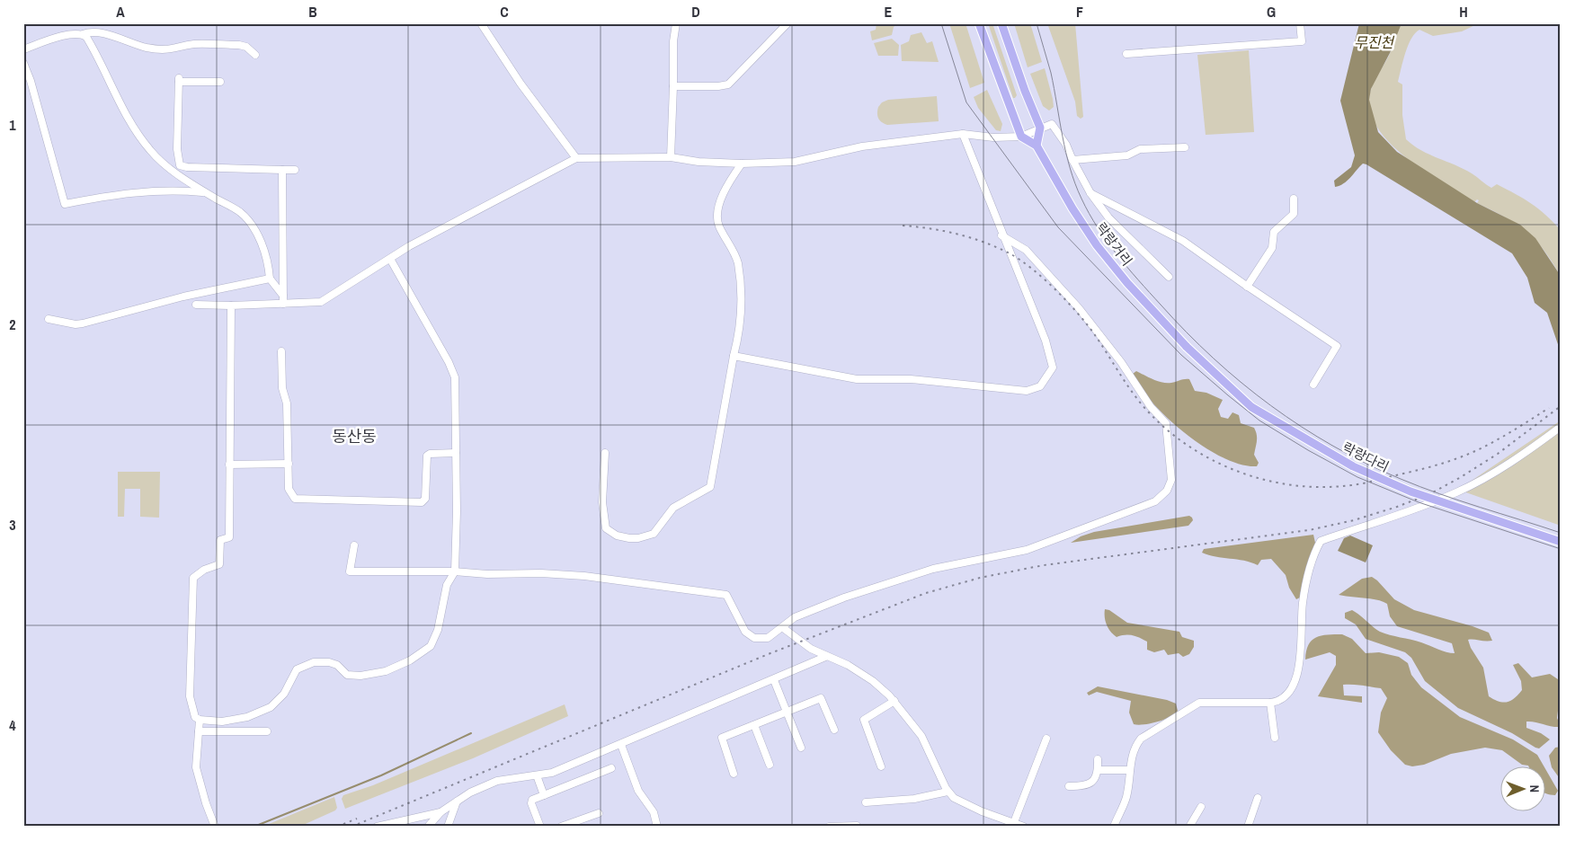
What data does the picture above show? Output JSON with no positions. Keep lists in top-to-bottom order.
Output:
{
  "streets": {
    "main road": ["락랑거리", "락랑다리"]
  },
  "crossings": [
    ["락랑거리", "락랑다리"]
  ],
  "districts": ["동산동"],
  "water": ["무진천"],
  "north": "right",
  "grid": {
    "columns": [
      "A",
      "B",
      "C",
      "D",
      "E",
      "F",
      "G",
      "H"
    ],
    "rows": [
      "1",
      "2",
      "3",
      "4"
    ]
  }
}
